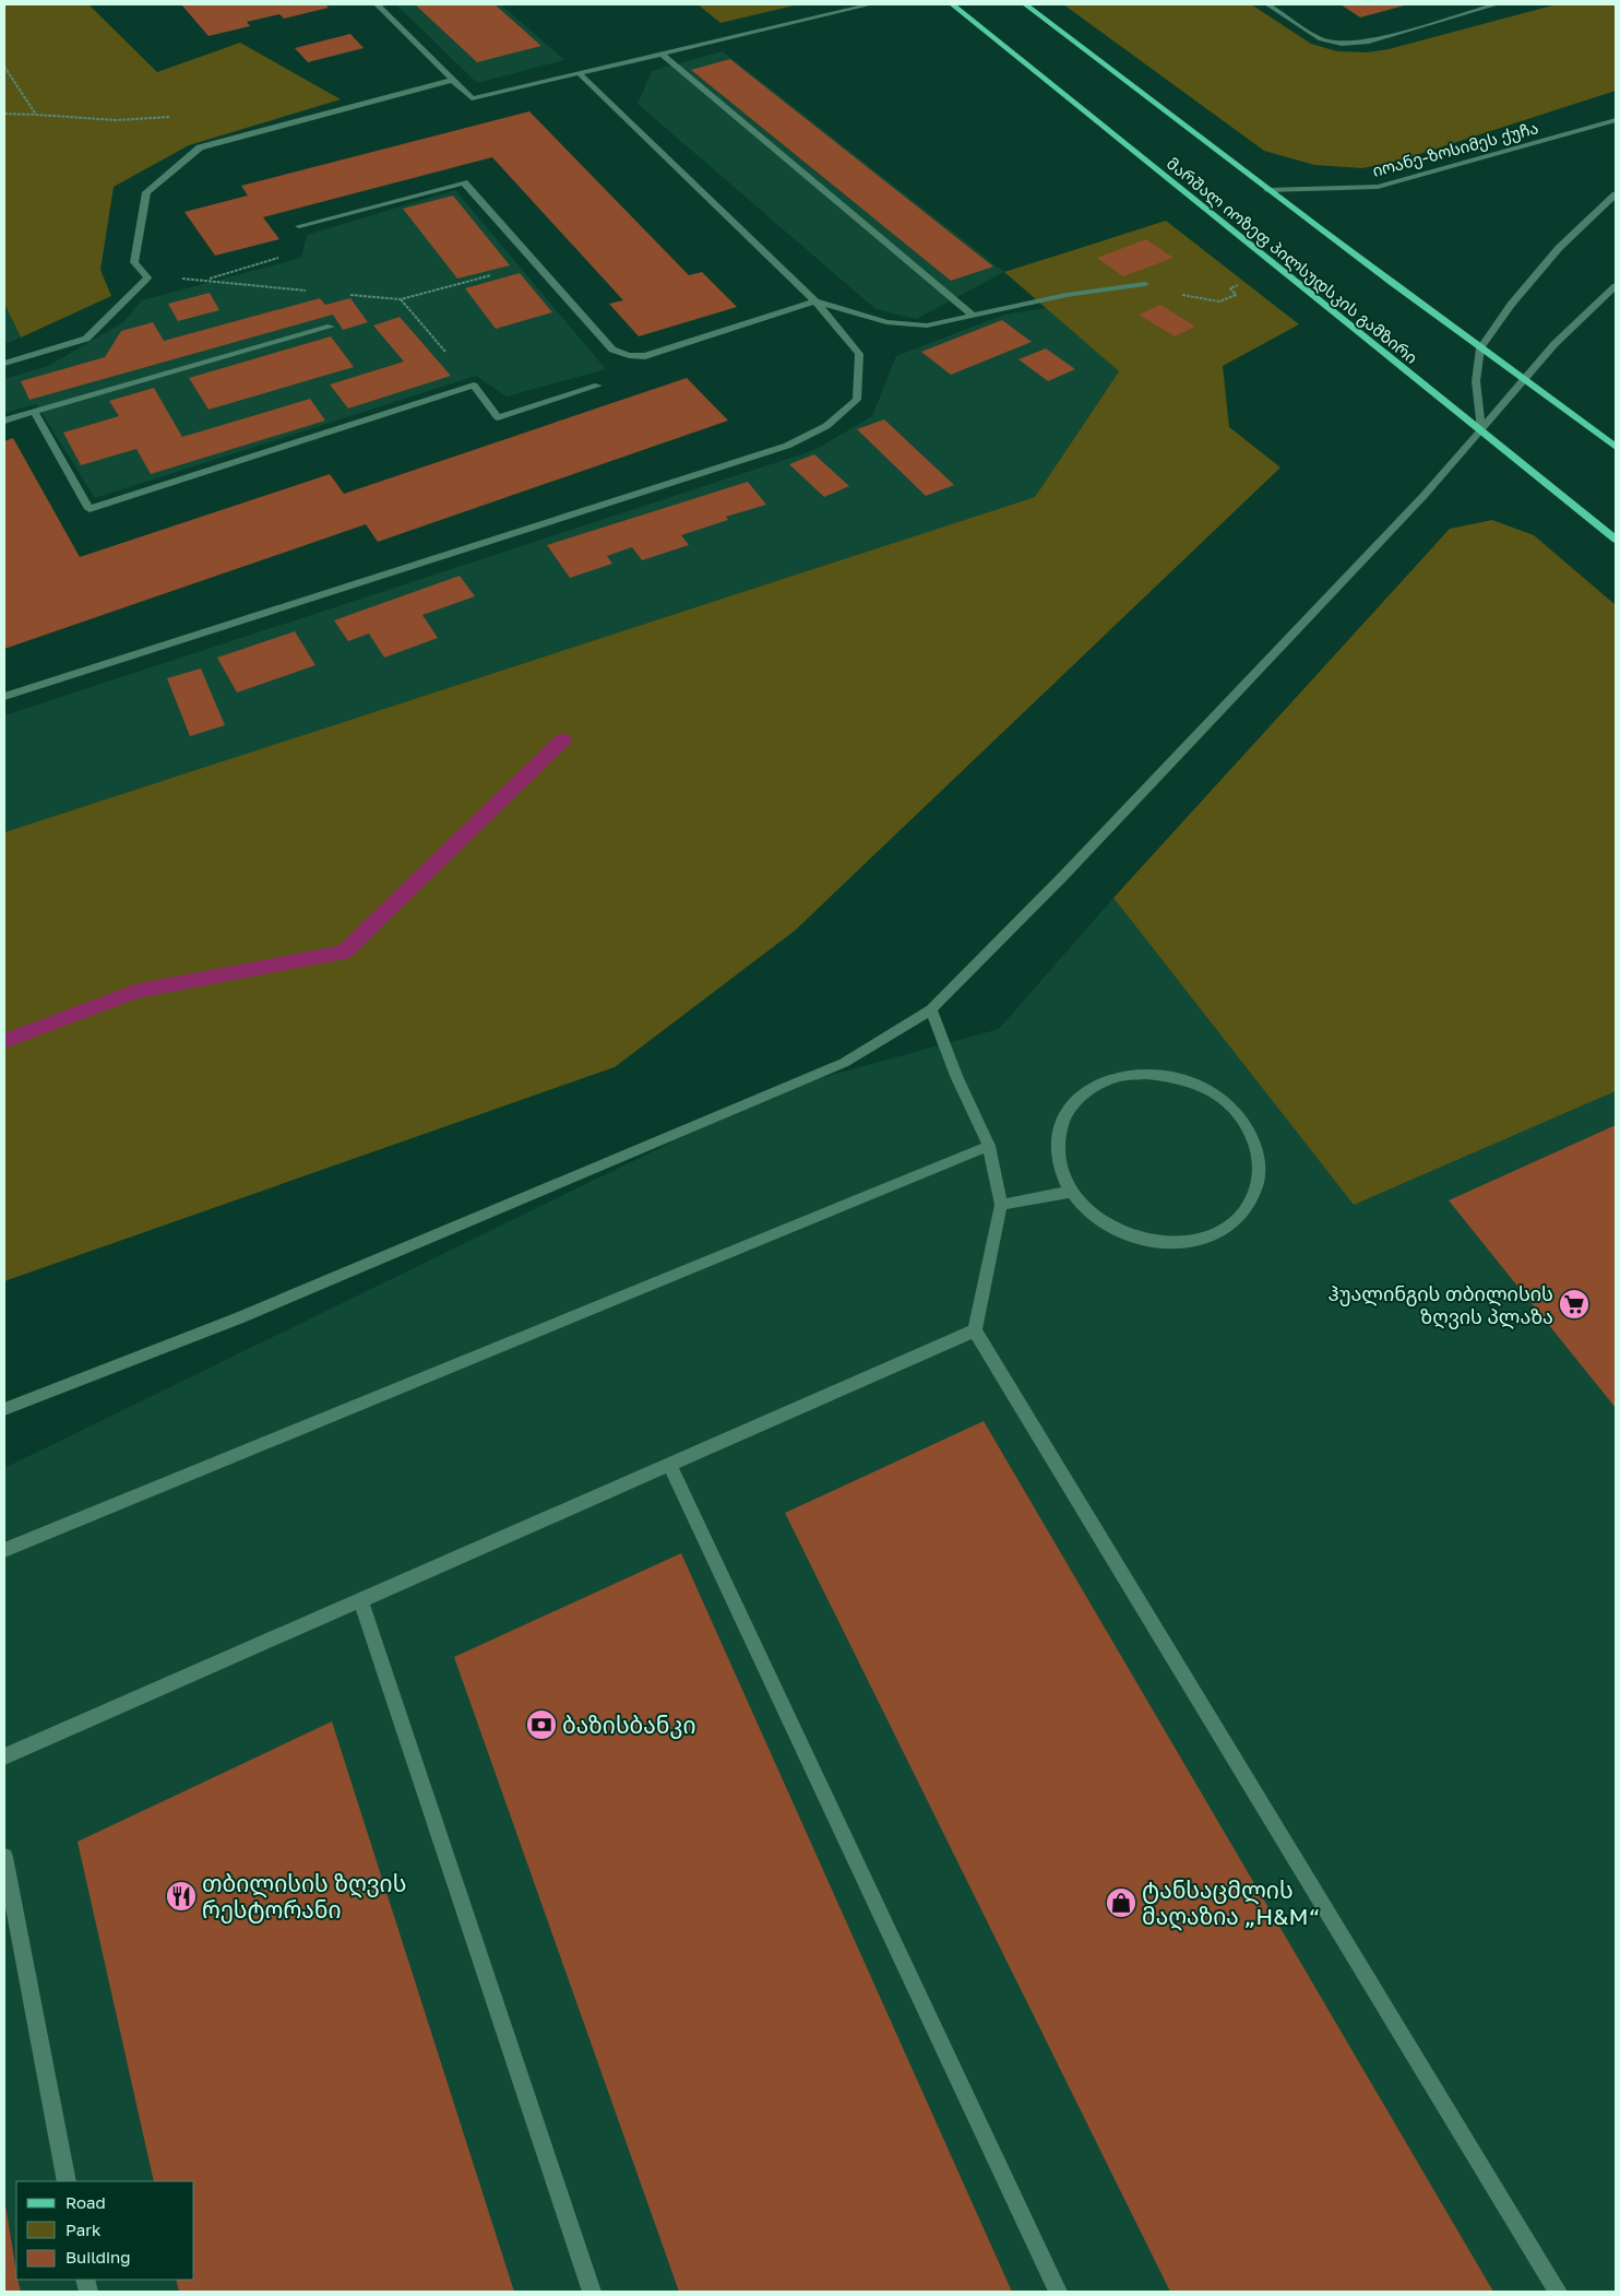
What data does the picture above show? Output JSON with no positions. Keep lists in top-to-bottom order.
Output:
{
  "streets": {
    "main road": ["მარშალ იოზეფ პილსუდსკის გამზირი"],
    "street": ["იოანე-ზოსიმეს ქუჩა"]
  },
  "crossings": [
    ["იოანე-ზოსიმეს ქუჩა", "მარშალ იოზეფ პილსუდსკის გამზირი"]
  ],
  "places": {
    "supermarket": ["ჰუალინგის თბილისის ზღვის პლაზა"],
    "bank": ["ბაზისბანკი"],
    "restaurant": ["თბილისის ზღვის რესტორანი"],
    "shop": ["ტანსაცმლის მაღაზია „H&M“"]
  },
  "legend": ["Road", "Park", "Building"]
}
